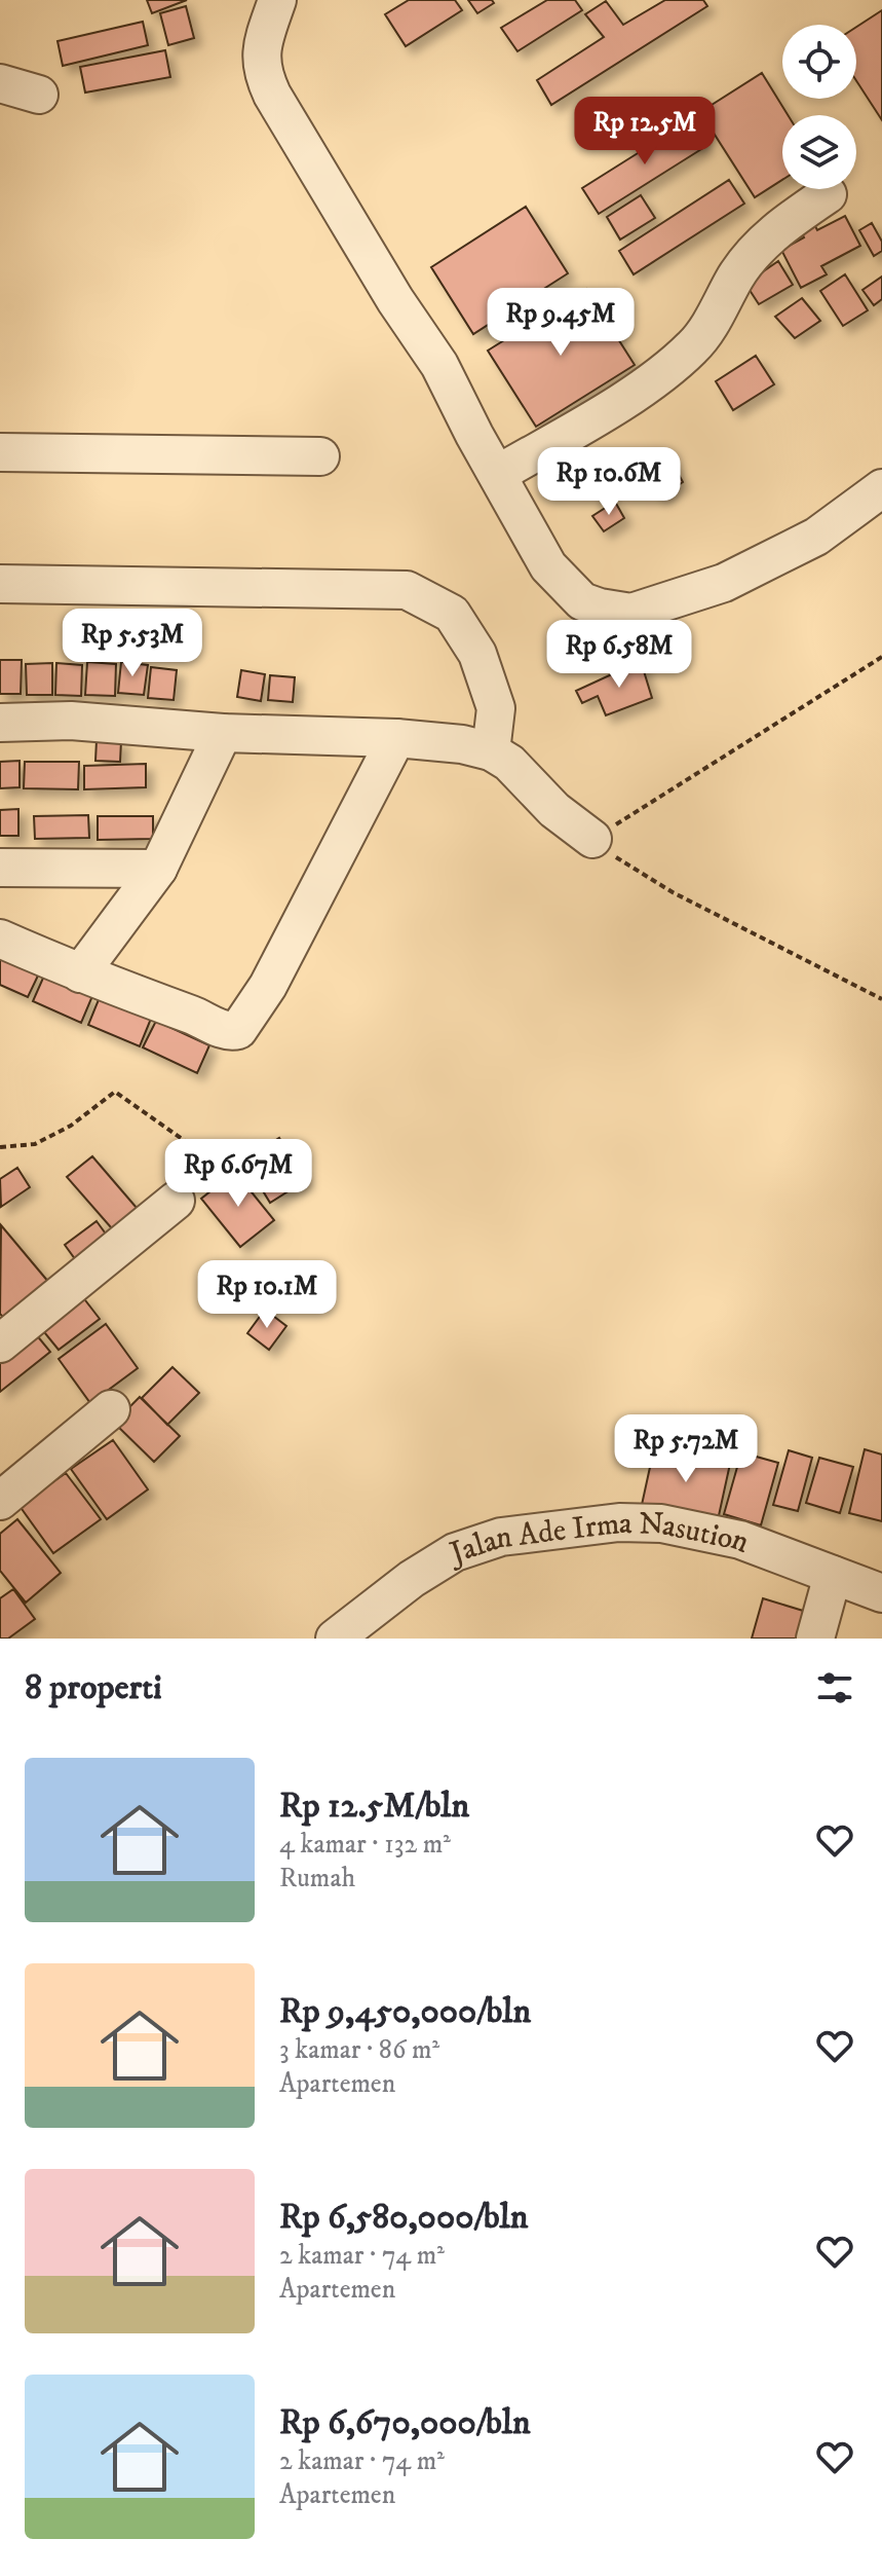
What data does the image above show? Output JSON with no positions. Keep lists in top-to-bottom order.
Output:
{
  "streets": {
    "street": ["Jalan Ade Irma Nasution"]
  },
  "page": {
    "price": [
      "Rp 12.5M",
      "Rp 9.45M",
      "Rp 10.6M",
      "Rp 5.53M",
      "Rp 6.58M",
      "Rp 6.67M",
      "Rp 10.1M",
      "Rp 5.72M"
    ],
    "heading": "8 properti",
    "list": [
      {
        "name": "Rp 12.5M/bln",
        "note": "4 kamar · 132 m² · Rumah"
      },
      {
        "name": "Rp 9,450,000/bln",
        "note": "3 kamar · 86 m² · Apartemen"
      },
      {
        "name": "Rp 6,580,000/bln",
        "note": "2 kamar · 74 m² · Apartemen"
      },
      {
        "name": "Rp 6,670,000/bln",
        "note": "2 kamar · 74 m² · Apartemen"
      }
    ]
  }
}
